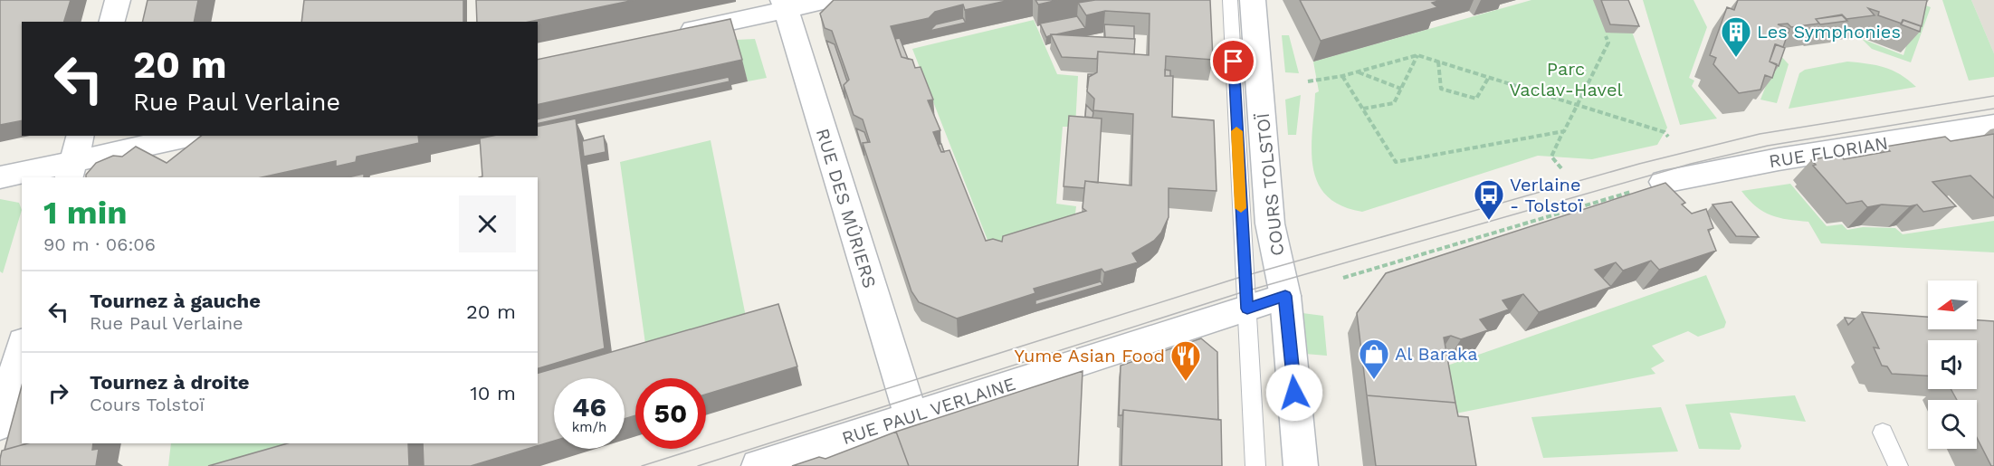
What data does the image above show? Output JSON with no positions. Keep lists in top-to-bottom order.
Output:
{
  "streets": {
    "street": [
      "RUE FLORIAN",
      "COURS TOLSTOÏ",
      "RUE DES MÛRIERS",
      "RUE PAUL VERLAINE"
    ]
  },
  "crossings": [
    ["COURS TOLSTOÏ", "RUE PAUL VERLAINE"],
    ["RUE DES MÛRIERS", "RUE PAUL VERLAINE"]
  ],
  "parks": ["Parc Vaclav-Havel"],
  "places": {
    "building": ["Les Symphonies"],
    "bus stop": ["Verlaine - Tolstoï"],
    "shop": ["Al Baraka"],
    "restaurant": ["Yume Asian Food"]
  },
  "north": "left",
  "page": {
    "turn": ["20 m", "Rue Paul Verlaine"],
    "heading": ["1 min", "90 m · 06:06"],
    "list": [
      {
        "name": "Tournez à gauche",
        "note": "Rue Paul Verlaine",
        "value": "20 m"
      },
      {
        "name": "Tournez à droite",
        "note": "Cours Tolstoï",
        "value": "10 m"
      }
    ],
    "speed": "46 km/h",
    "limit": "50"
  }
}
